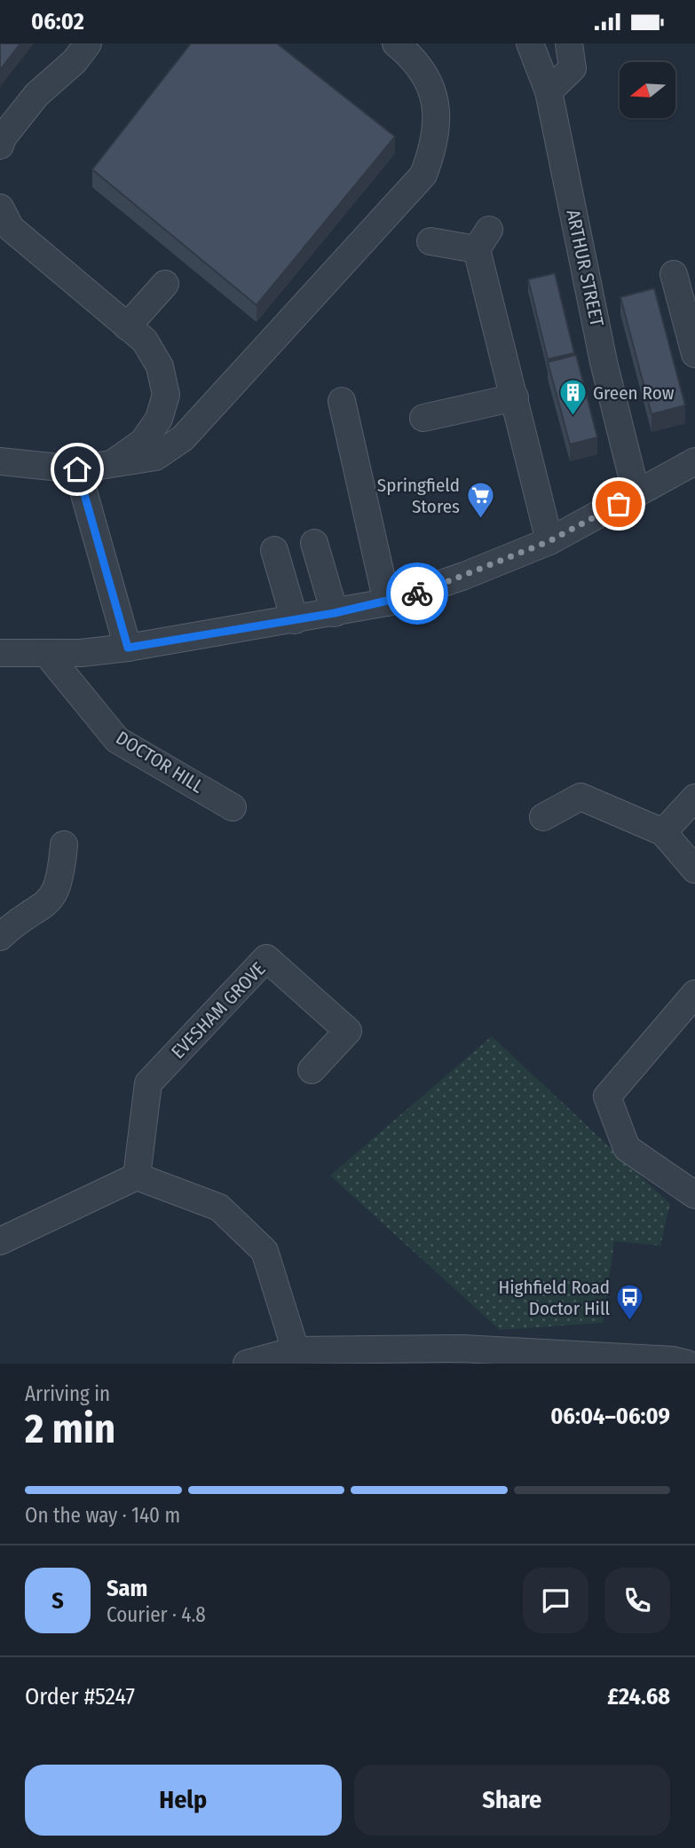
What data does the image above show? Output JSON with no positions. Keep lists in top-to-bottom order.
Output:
{
  "streets": {
    "street": ["ARTHUR STREET", "DOCTOR HILL", "EVESHAM GROVE"]
  },
  "places": {
    "building": ["Green Row"],
    "supermarket": ["Springfield Stores"],
    "bus stop": ["Highfield Road Doctor Hill"]
  },
  "north": "left",
  "page": {
    "status": "06:02",
    "heading": ["2 min", "Arriving in", "06:04–06:09"],
    "panel": [
      "Sam",
      "Courier · 4.8",
      "Order #5247",
      "£24.68"
    ],
    "bar": "On the way · 140 m",
    "round": "S",
    "buttons": ["Help", "Share"]
  }
}
